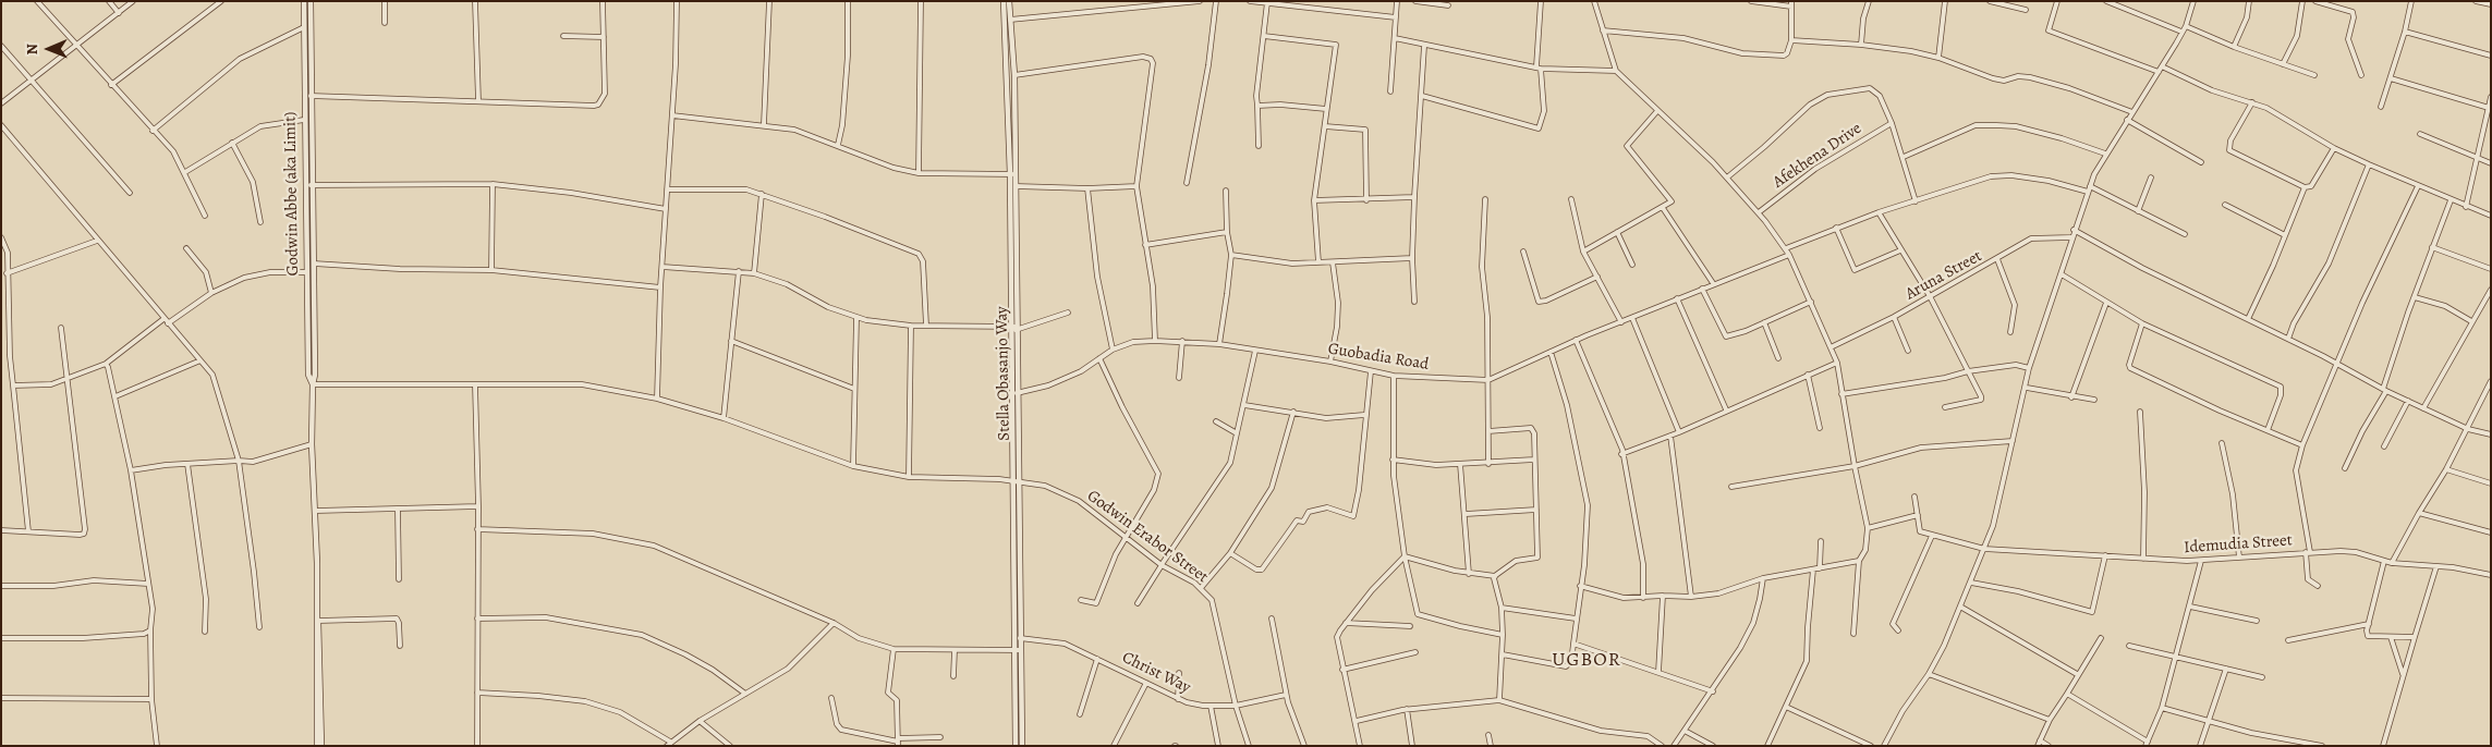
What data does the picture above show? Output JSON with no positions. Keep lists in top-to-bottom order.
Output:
{
  "streets": {
    "street": [
      "Afekhena Drive",
      "Godwin Abbe (aka Limit)",
      "Aruna Street",
      "Guobadia Road",
      "Stella Obasanjo Way",
      "Godwin Erabor Street",
      "Idemudia Street",
      "Christ Way"
    ]
  },
  "crossings": [
    ["Godwin Abbe (aka Limit)", "Godwin Erabor Street"],
    ["Guobadia Road", "Stella Obasanjo Way"],
    ["Stella Obasanjo Way", "Godwin Erabor Street"],
    ["Stella Obasanjo Way", "Christ Way"],
    ["Godwin Erabor Street", "Christ Way"]
  ],
  "districts": ["UGBOR"],
  "north": "left"
}
